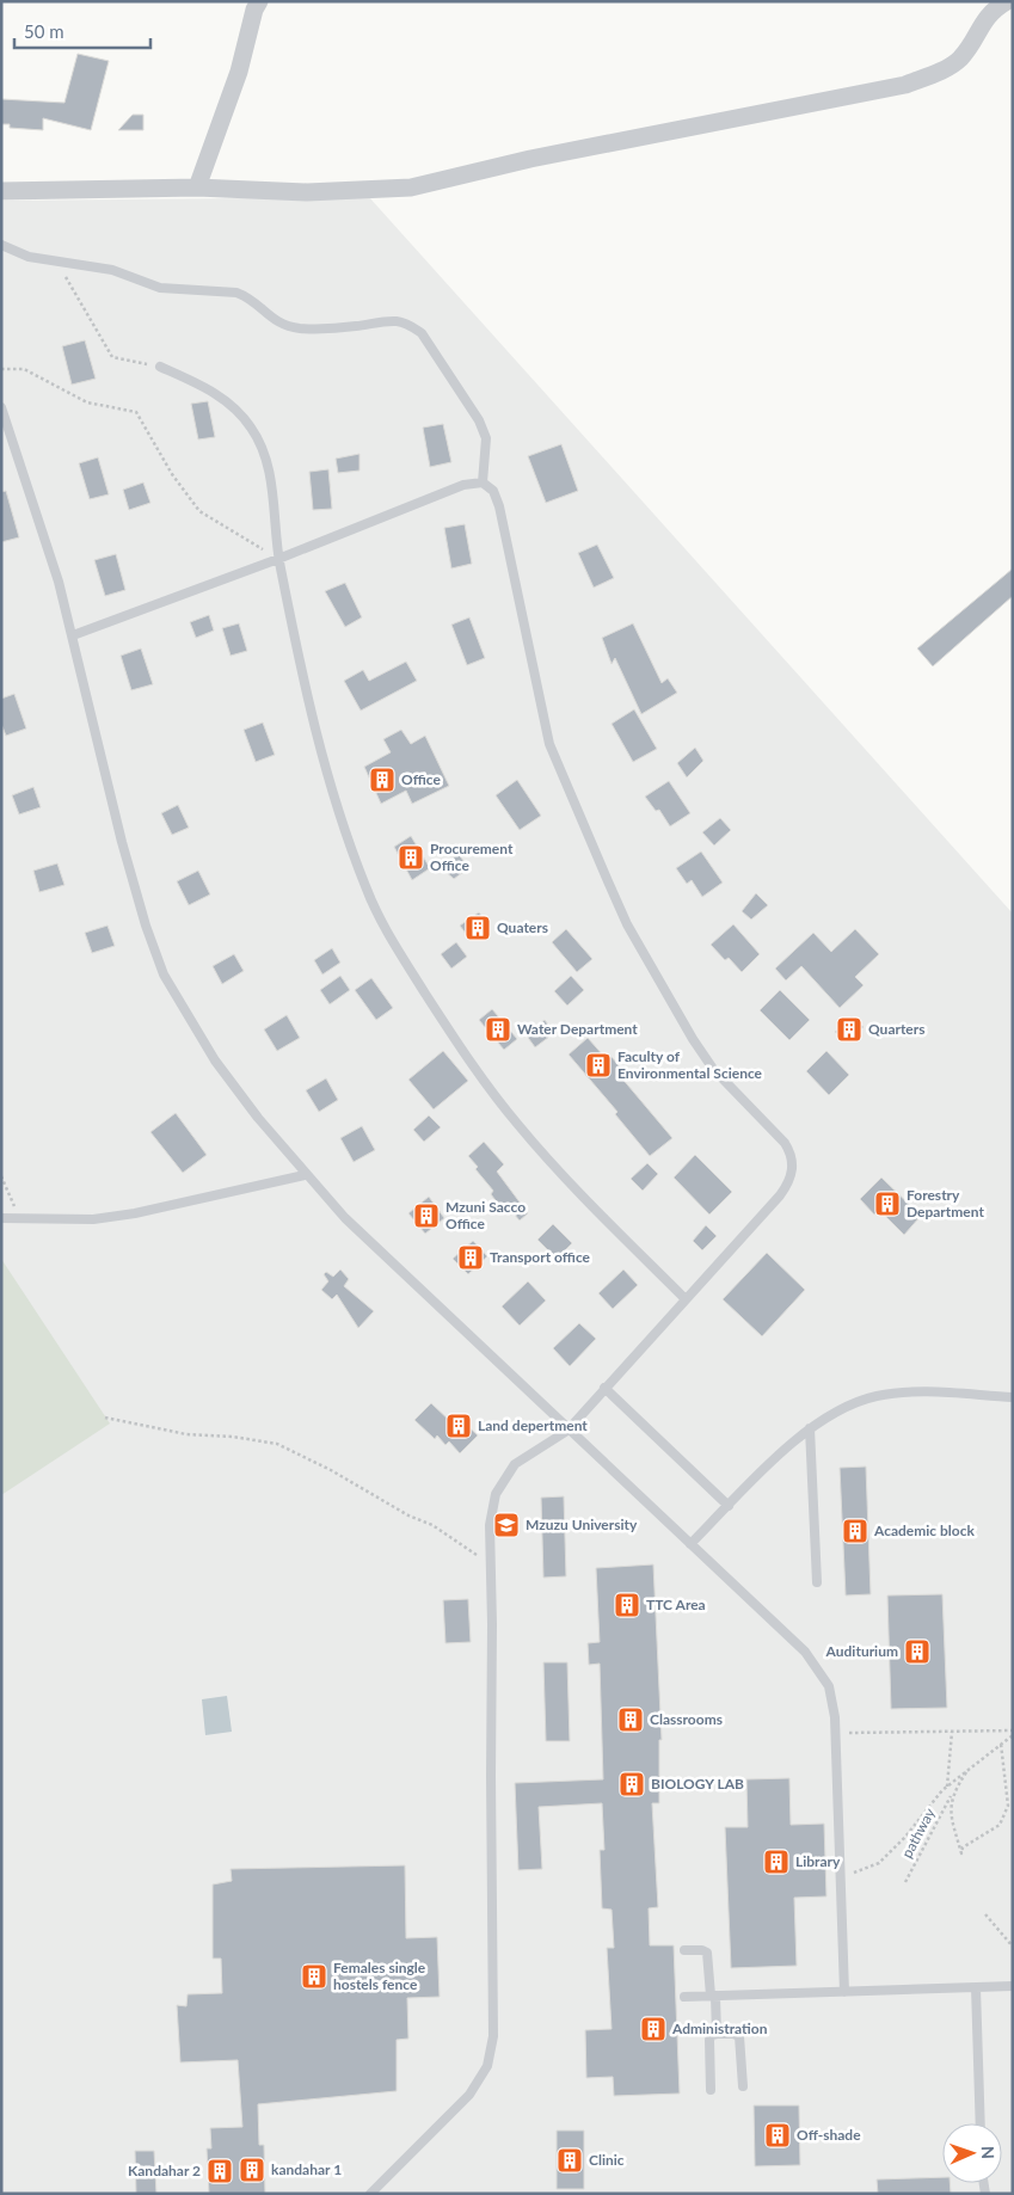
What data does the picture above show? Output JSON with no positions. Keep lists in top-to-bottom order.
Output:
{
  "streets": {
    "path": ["pathway"]
  },
  "places": {
    "building": [
      "Office",
      "Procurement Office",
      "Quaters",
      "Water Department",
      "Quarters",
      "Faculty of Environmental Science",
      "Forestry Department",
      "Mzuni Sacco Office",
      "Transport office",
      "Land depertment",
      "Academic block",
      "TTC Area",
      "Auditurium",
      "Classrooms",
      "BIOLOGY LAB",
      "Library",
      "Females single hostels fence",
      "Administration",
      "Off-shade",
      "Clinic",
      "kandahar 1",
      "Kandahar 2"
    ],
    "school or university": ["Mzuzu University"]
  },
  "scale_bar": "50 m",
  "north": "right"
}
